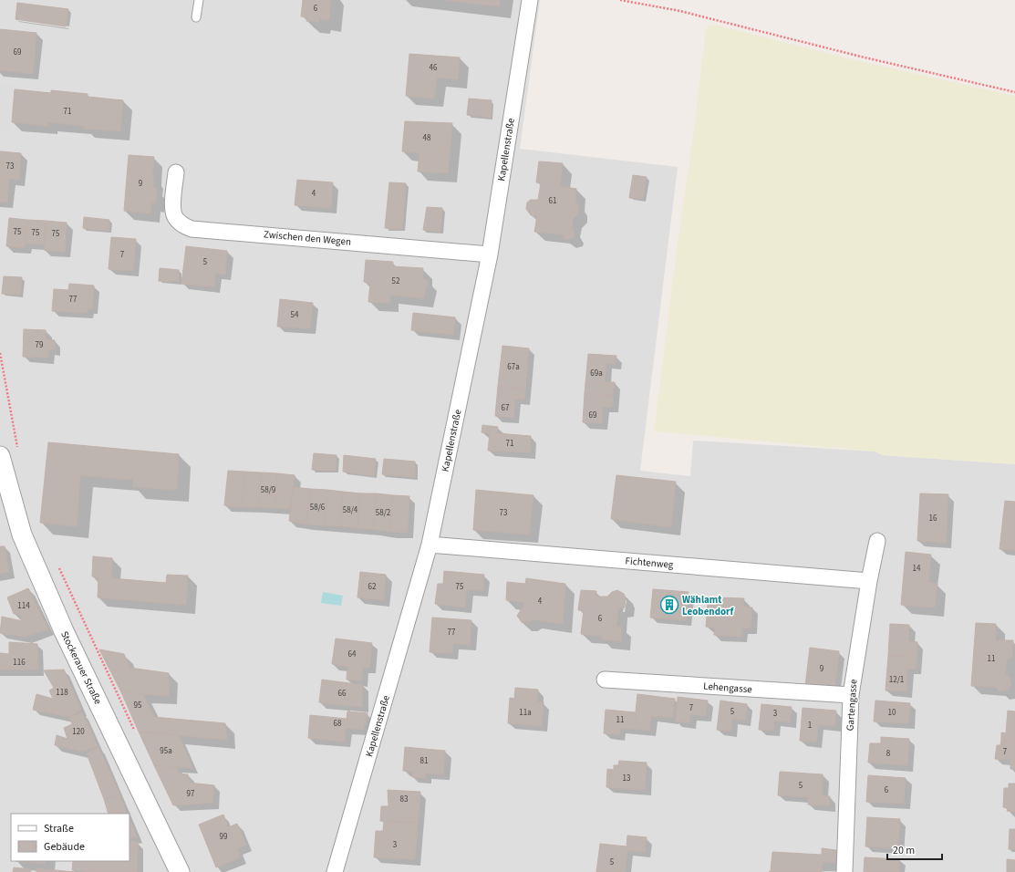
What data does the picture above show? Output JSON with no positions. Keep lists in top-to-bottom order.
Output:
{
  "streets": {
    "street": [
      "Kapellenstraße",
      "Zwischen den Wegen",
      "Fichtenweg",
      "Stockerauer Straße",
      "Lehengasse",
      "Gartengasse"
    ]
  },
  "crossings": [
    ["Kapellenstraße", "Zwischen den Wegen"],
    ["Kapellenstraße", "Fichtenweg"],
    ["Fichtenweg", "Gartengasse"],
    ["Lehengasse", "Gartengasse"]
  ],
  "places": {
    "building": ["Wählamt Leobendorf"]
  },
  "house_numbers": [
    "6",
    "69",
    "46",
    "71",
    "48",
    "73",
    "9",
    "4",
    "61",
    "75",
    "75",
    "75",
    "7",
    "5",
    "52",
    "77",
    "54",
    "79",
    "67a",
    "69a",
    "67",
    "69",
    "71",
    "58/9",
    "58/6",
    "58/4",
    "58/2",
    "73",
    "16",
    "14",
    "62",
    "75",
    "4",
    "114",
    "6",
    "77",
    "64",
    "11",
    "116",
    "9",
    "12/1",
    "118",
    "66",
    "95",
    "7",
    "5",
    "11a",
    "10",
    "3",
    "11",
    "68",
    "1",
    "120",
    "95a",
    "7",
    "8",
    "81",
    "13",
    "5",
    "6",
    "97",
    "83",
    "99",
    "3",
    "5"
  ],
  "legend": ["Straße", "Gebäude"],
  "scale_bar": "20 m"
}
